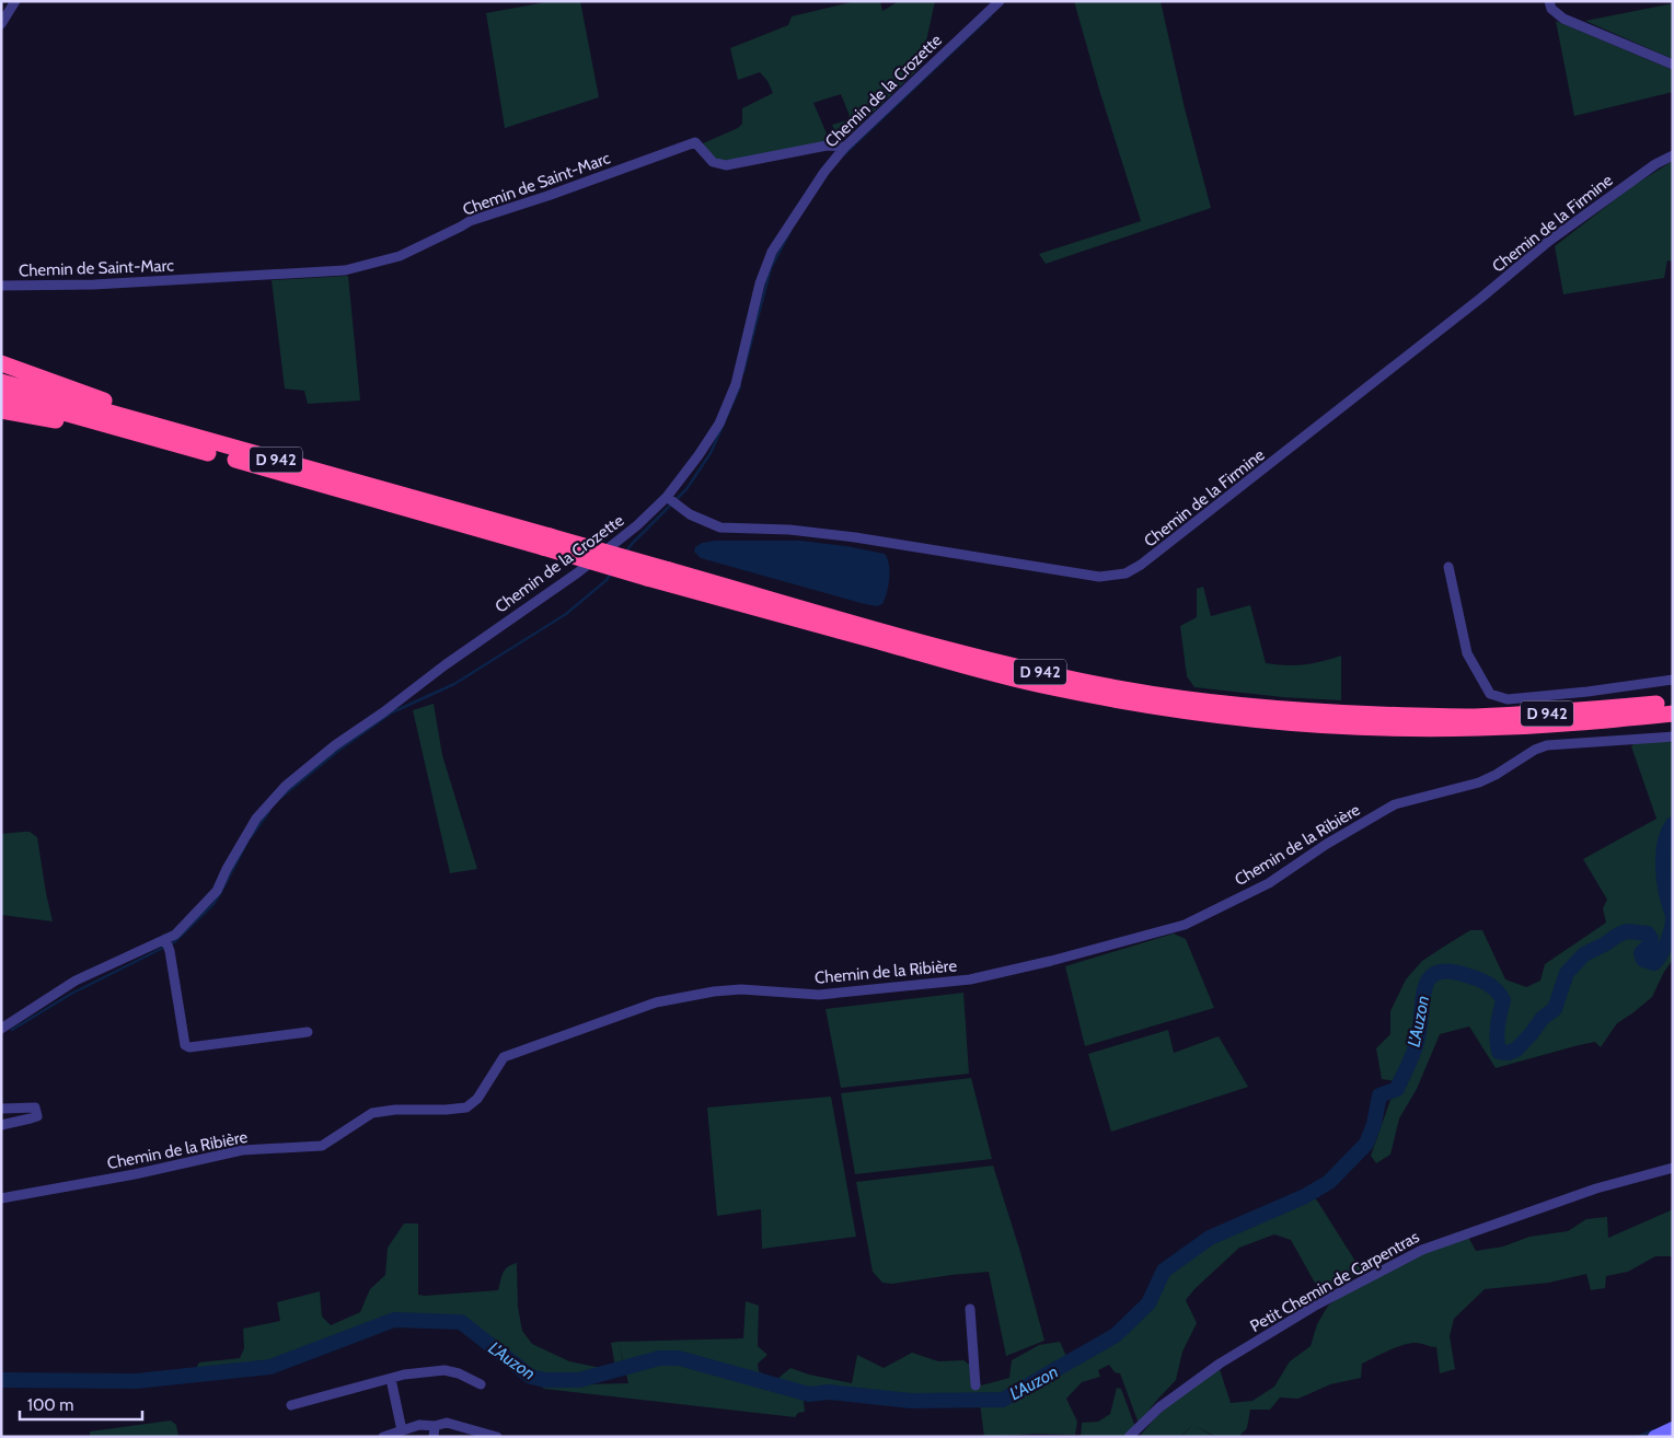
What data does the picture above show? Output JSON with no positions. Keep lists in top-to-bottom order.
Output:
{
  "streets": {
    "highway": ["D 942"],
    "street": [
      "Chemin de la Crozette",
      "Chemin de Saint-Marc",
      "Chemin de la Firmine",
      "Chemin de la Ribière",
      "Petit Chemin de Carpentras"
    ]
  },
  "crossings": [
    ["Chemin de la Crozette", "Chemin de Saint-Marc"],
    ["Chemin de la Crozette", "Chemin de la Firmine"]
  ],
  "water": ["L'Auzon"],
  "scale_bar": "100 m"
}
